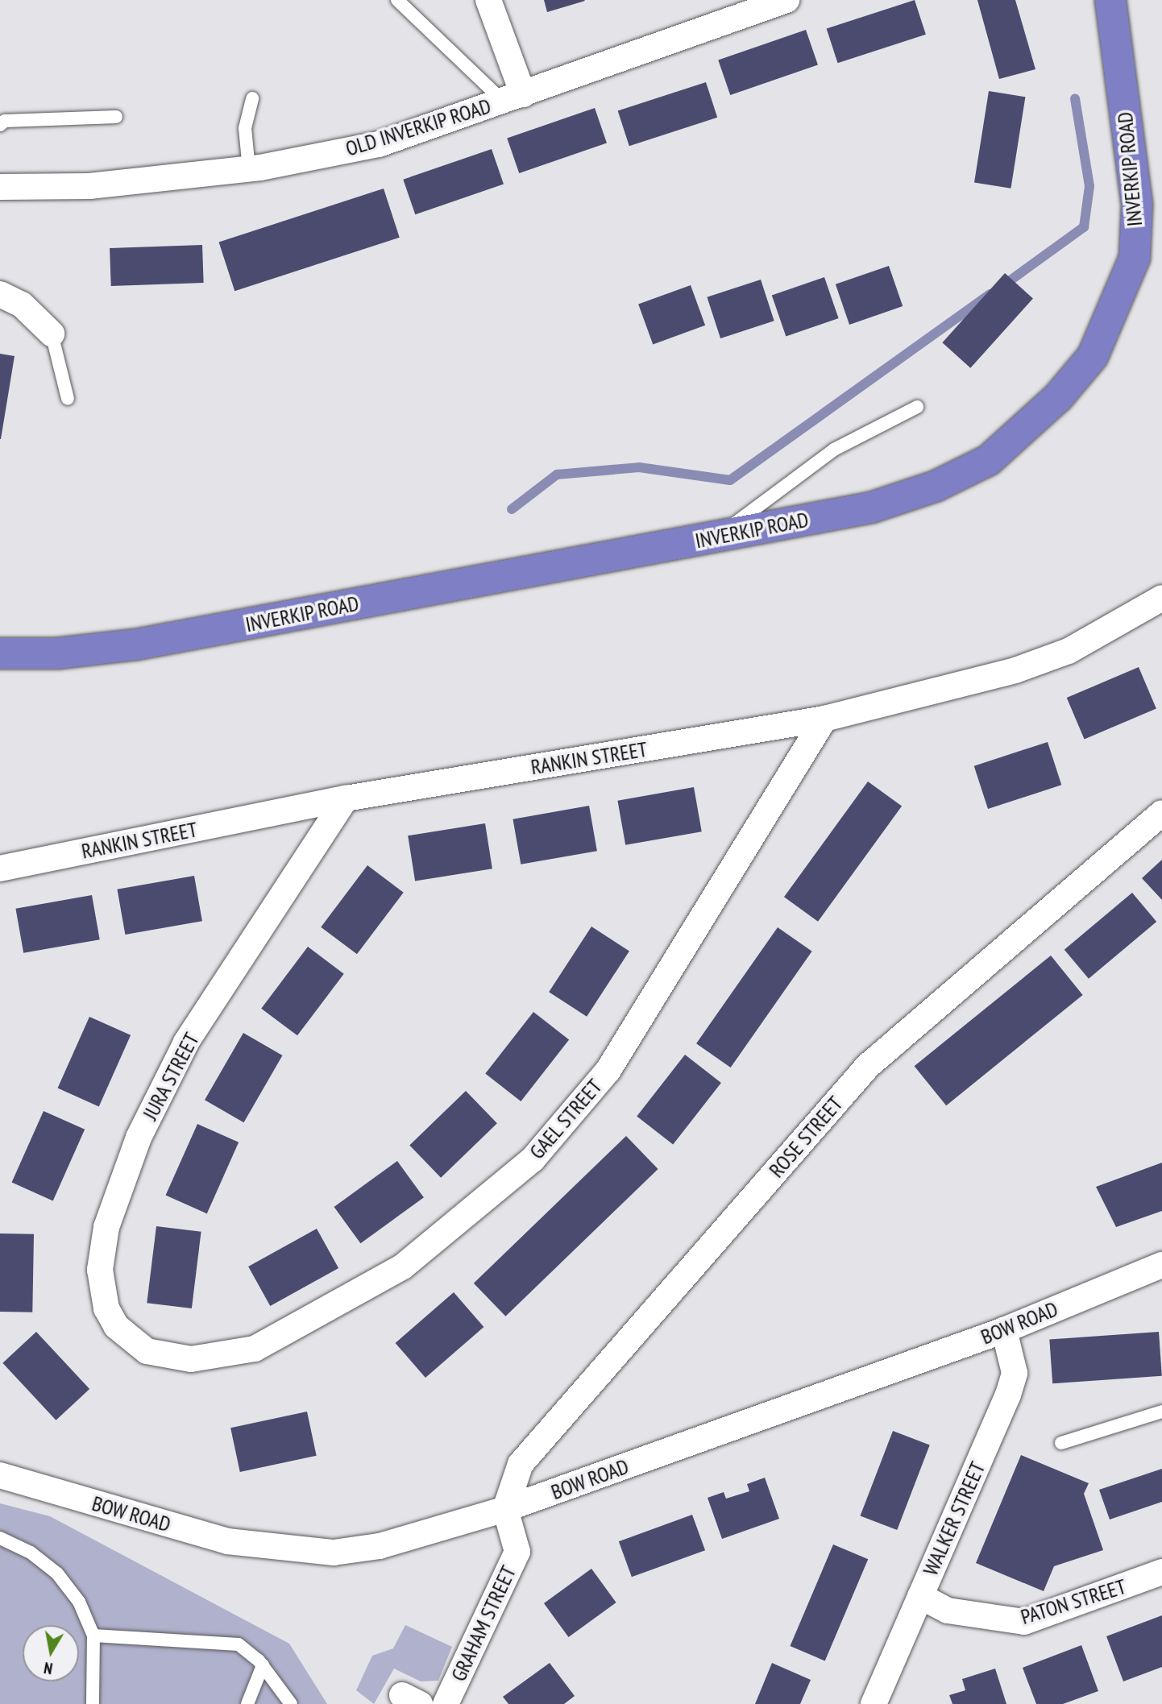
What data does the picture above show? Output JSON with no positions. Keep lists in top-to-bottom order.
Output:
{
  "streets": {
    "highway": ["INVERKIP ROAD"],
    "street": [
      "OLD INVERKIP ROAD",
      "RANKIN STREET",
      "JURA STREET",
      "GAEL STREET",
      "ROSE STREET",
      "BOW ROAD",
      "WALKER STREET",
      "PATON STREET",
      "GRAHAM STREET"
    ]
  },
  "crossings": [
    ["RANKIN STREET", "JURA STREET"],
    ["RANKIN STREET", "GAEL STREET"],
    ["JURA STREET", "GAEL STREET"],
    ["ROSE STREET", "BOW ROAD"],
    ["ROSE STREET", "GRAHAM STREET"],
    ["BOW ROAD", "WALKER STREET"],
    ["BOW ROAD", "GRAHAM STREET"],
    ["WALKER STREET", "PATON STREET"]
  ],
  "north": "bottom"
}
